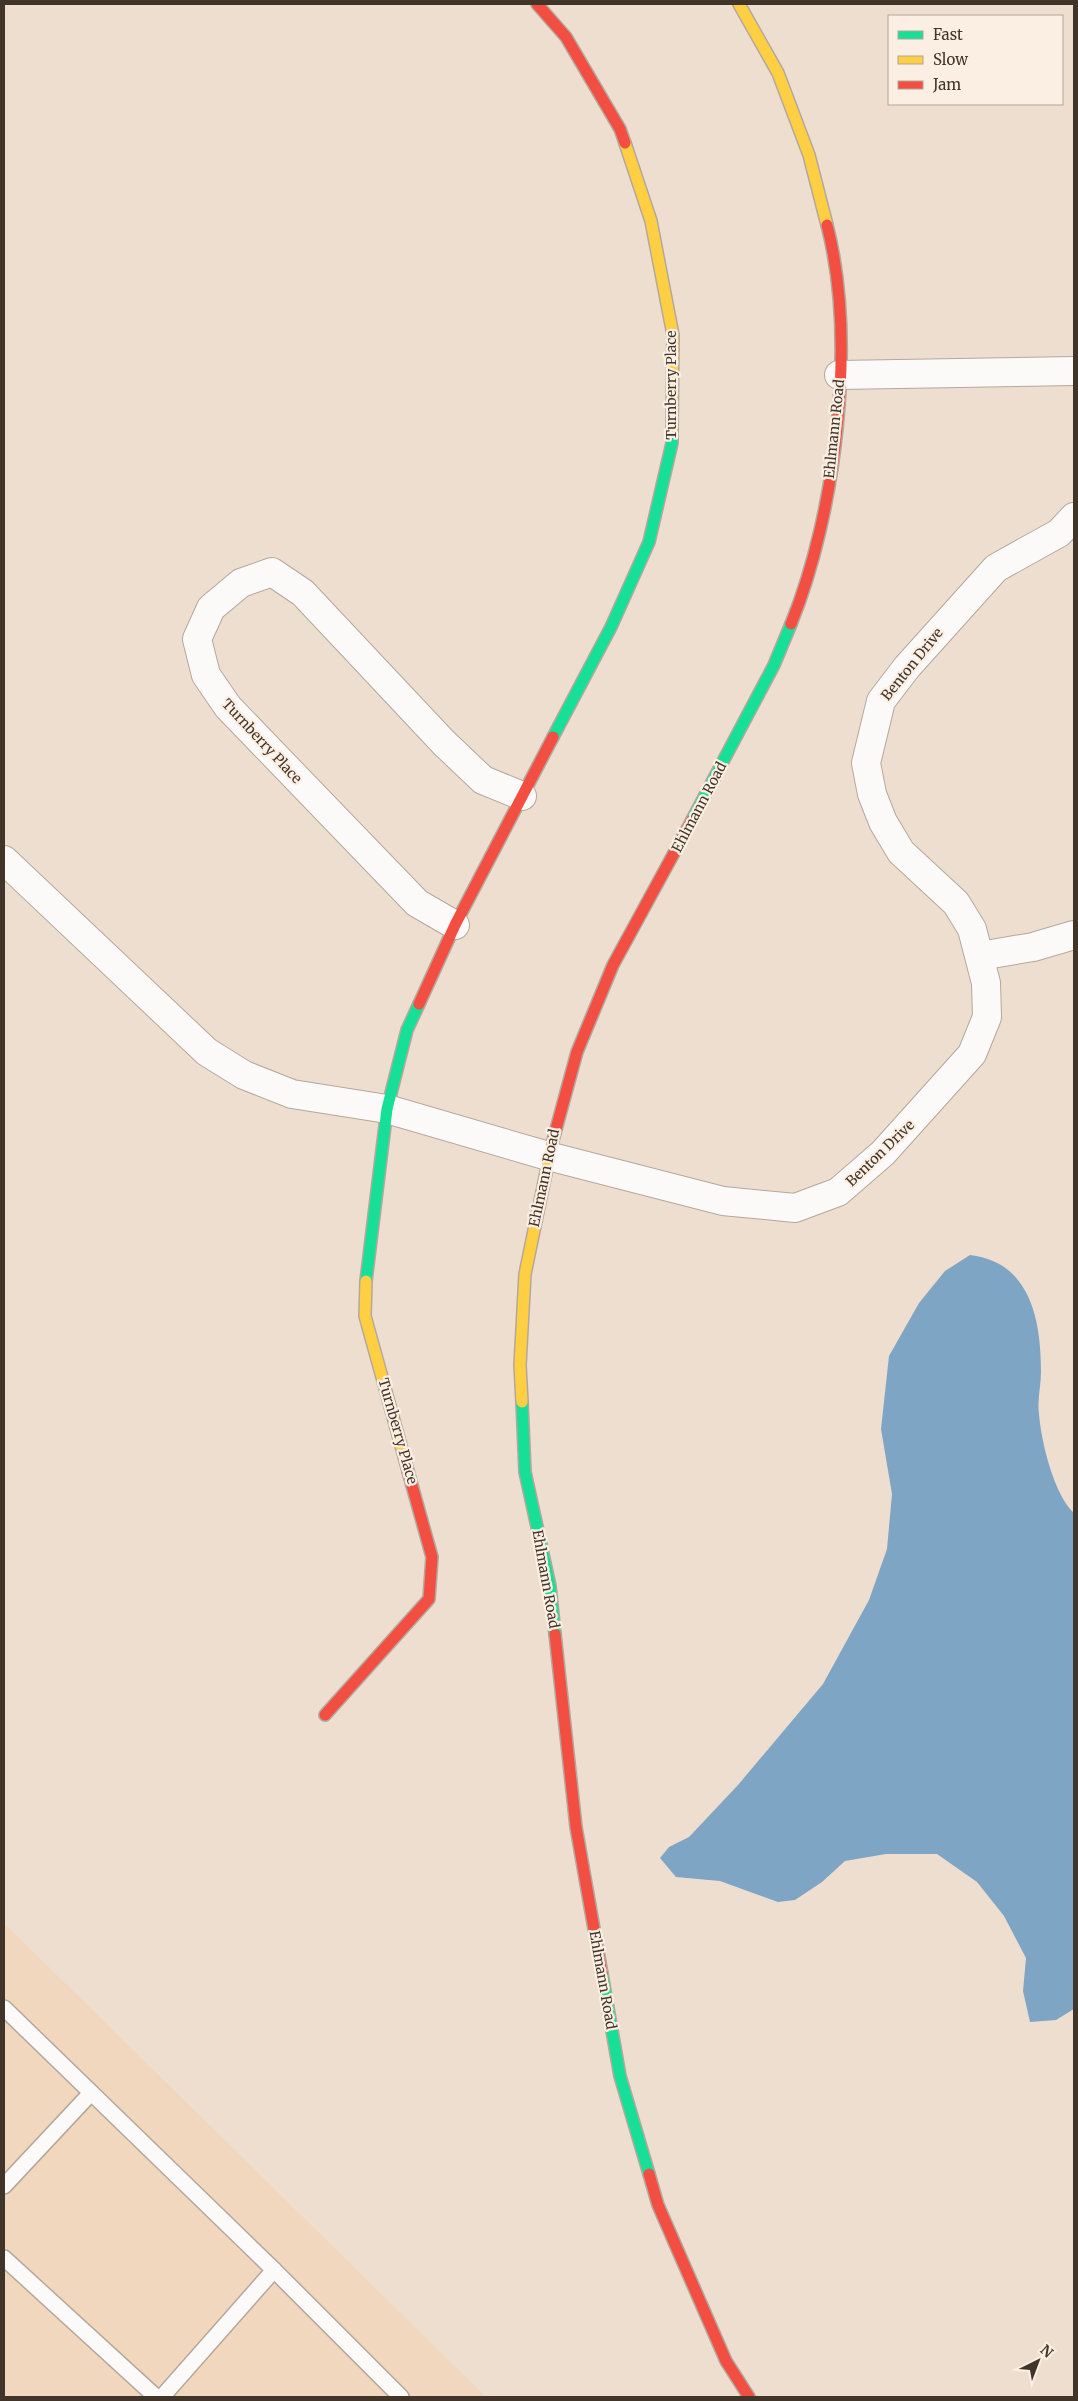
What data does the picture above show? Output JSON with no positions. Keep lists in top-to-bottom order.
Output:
{
  "streets": {
    "street": ["Turnberry Place", "Ehlmann Road", "Benton Drive"]
  },
  "crossings": [
    ["Ehlmann Road", "Benton Drive"]
  ],
  "legend": ["Fast", "Slow", "Jam"],
  "north": "top right"
}
